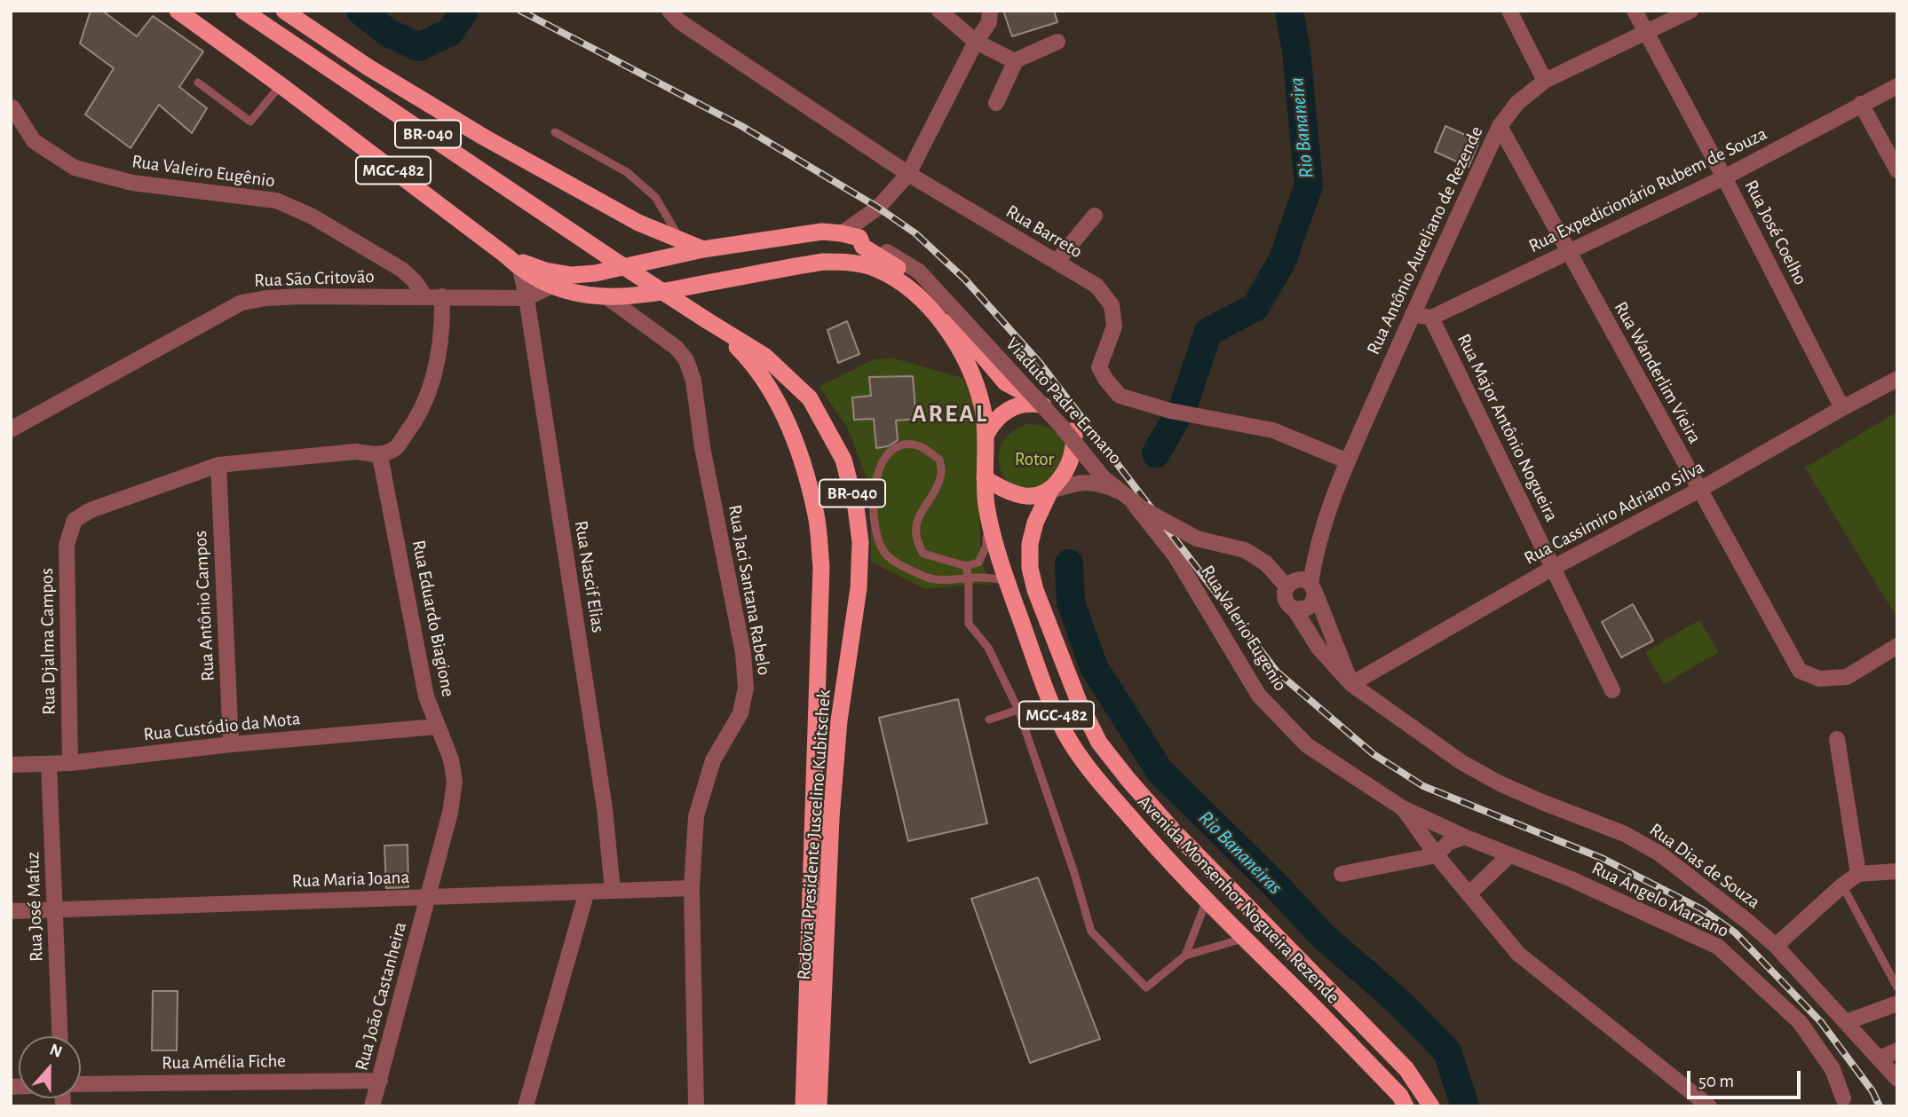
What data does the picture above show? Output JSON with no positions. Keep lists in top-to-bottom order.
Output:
{
  "streets": {
    "highway": [
      "BR-040",
      "MGC-482",
      "Rodovia Presidente Juscelino Kubitschek",
      "Avenida Monsenhor Nogueira Rezende"
    ],
    "street": [
      "Rua Valeiro Eugênio",
      "Rua Expedicionário Rubem de Souza",
      "Rua Barreto",
      "Rua José Coelho",
      "Rua Antônio Aureliano de Rezende",
      "Rua São Critovão",
      "Rua Wanderlim Vieira",
      "Viaduto Padre Ermano",
      "Rua Major Antônio Nogueira",
      "Rua Cassimiro Adriano Silva",
      "Rua Nascif Elias",
      "Rua Jaci Santana Rabelo",
      "Rua Antônio Campos",
      "Rua Eduardo Biagione",
      "Rua Valerio Eugenio",
      "Rua Djalma Campos",
      "Rua Custódio da Mota",
      "Rua Dias de Souza",
      "Rua Maria Joana",
      "Rua Ângelo Marzano",
      "Rua José Mafuz",
      "Rua João Castanheira",
      "Rua Amélia Fiche"
    ]
  },
  "crossings": [
    ["MGC-482", "Rua São Critovão"],
    ["MGC-482", "Viaduto Padre Ermano"],
    ["MGC-482", "Rua Nascif Elias"],
    ["MGC-482", "Rua Jaci Santana Rabelo"],
    ["MGC-482", "Rua Valerio Eugenio"],
    ["MGC-482", "Avenida Monsenhor Nogueira Rezende"],
    ["Rua Valeiro Eugênio", "Rua São Critovão"],
    ["Rua Expedicionário Rubem de Souza", "Rua José Coelho"],
    ["Rua Expedicionário Rubem de Souza", "Rua Wanderlim Vieira"],
    ["Rua Expedicionário Rubem de Souza", "Rua Major Antônio Nogueira"],
    ["Rua Barreto", "Rua Antônio Aureliano de Rezende"],
    ["Rua José Coelho", "Rua Antônio Aureliano de Rezende"],
    ["Rua José Coelho", "Rua Cassimiro Adriano Silva"],
    ["Rua Antônio Aureliano de Rezende", "Rua Wanderlim Vieira"],
    ["Rua Antônio Aureliano de Rezende", "Viaduto Padre Ermano"],
    ["Rua Antônio Aureliano de Rezende", "Rua Dias de Souza"],
    ["Rua São Critovão", "Rua Nascif Elias"],
    ["Rua Wanderlim Vieira", "Rua Cassimiro Adriano Silva"],
    ["Viaduto Padre Ermano", "Rua Dias de Souza"],
    ["Rua Major Antônio Nogueira", "Rua Cassimiro Adriano Silva"],
    ["Rua Cassimiro Adriano Silva", "Rua Dias de Souza"],
    ["Rua Nascif Elias", "Rua Maria Joana"],
    ["Rua Jaci Santana Rabelo", "Rua Maria Joana"],
    ["Rua Antônio Campos", "Rua Djalma Campos"],
    ["Rua Antônio Campos", "Rua Custódio da Mota"],
    ["Rua Eduardo Biagione", "Rua Custódio da Mota"],
    ["Rua Eduardo Biagione", "Rua Maria Joana"],
    ["Rua Eduardo Biagione", "Rua João Castanheira"],
    ["Rua Valerio Eugenio", "Avenida Monsenhor Nogueira Rezende"],
    ["Rua Valerio Eugenio", "Rua Ângelo Marzano"],
    ["Rua Djalma Campos", "Rua Custódio da Mota"],
    ["Rua Custódio da Mota", "Rua José Mafuz"],
    ["Rua Maria Joana", "Rua José Mafuz"],
    ["Rua Maria Joana", "Rua João Castanheira"],
    ["Rua João Castanheira", "Rua Amélia Fiche"]
  ],
  "districts": ["AREAL"],
  "water": ["Rio Bananeira", "Rio Bananeiras"],
  "parks": ["Rotor"],
  "scale_bar": "50 m",
  "north": "top"
}
